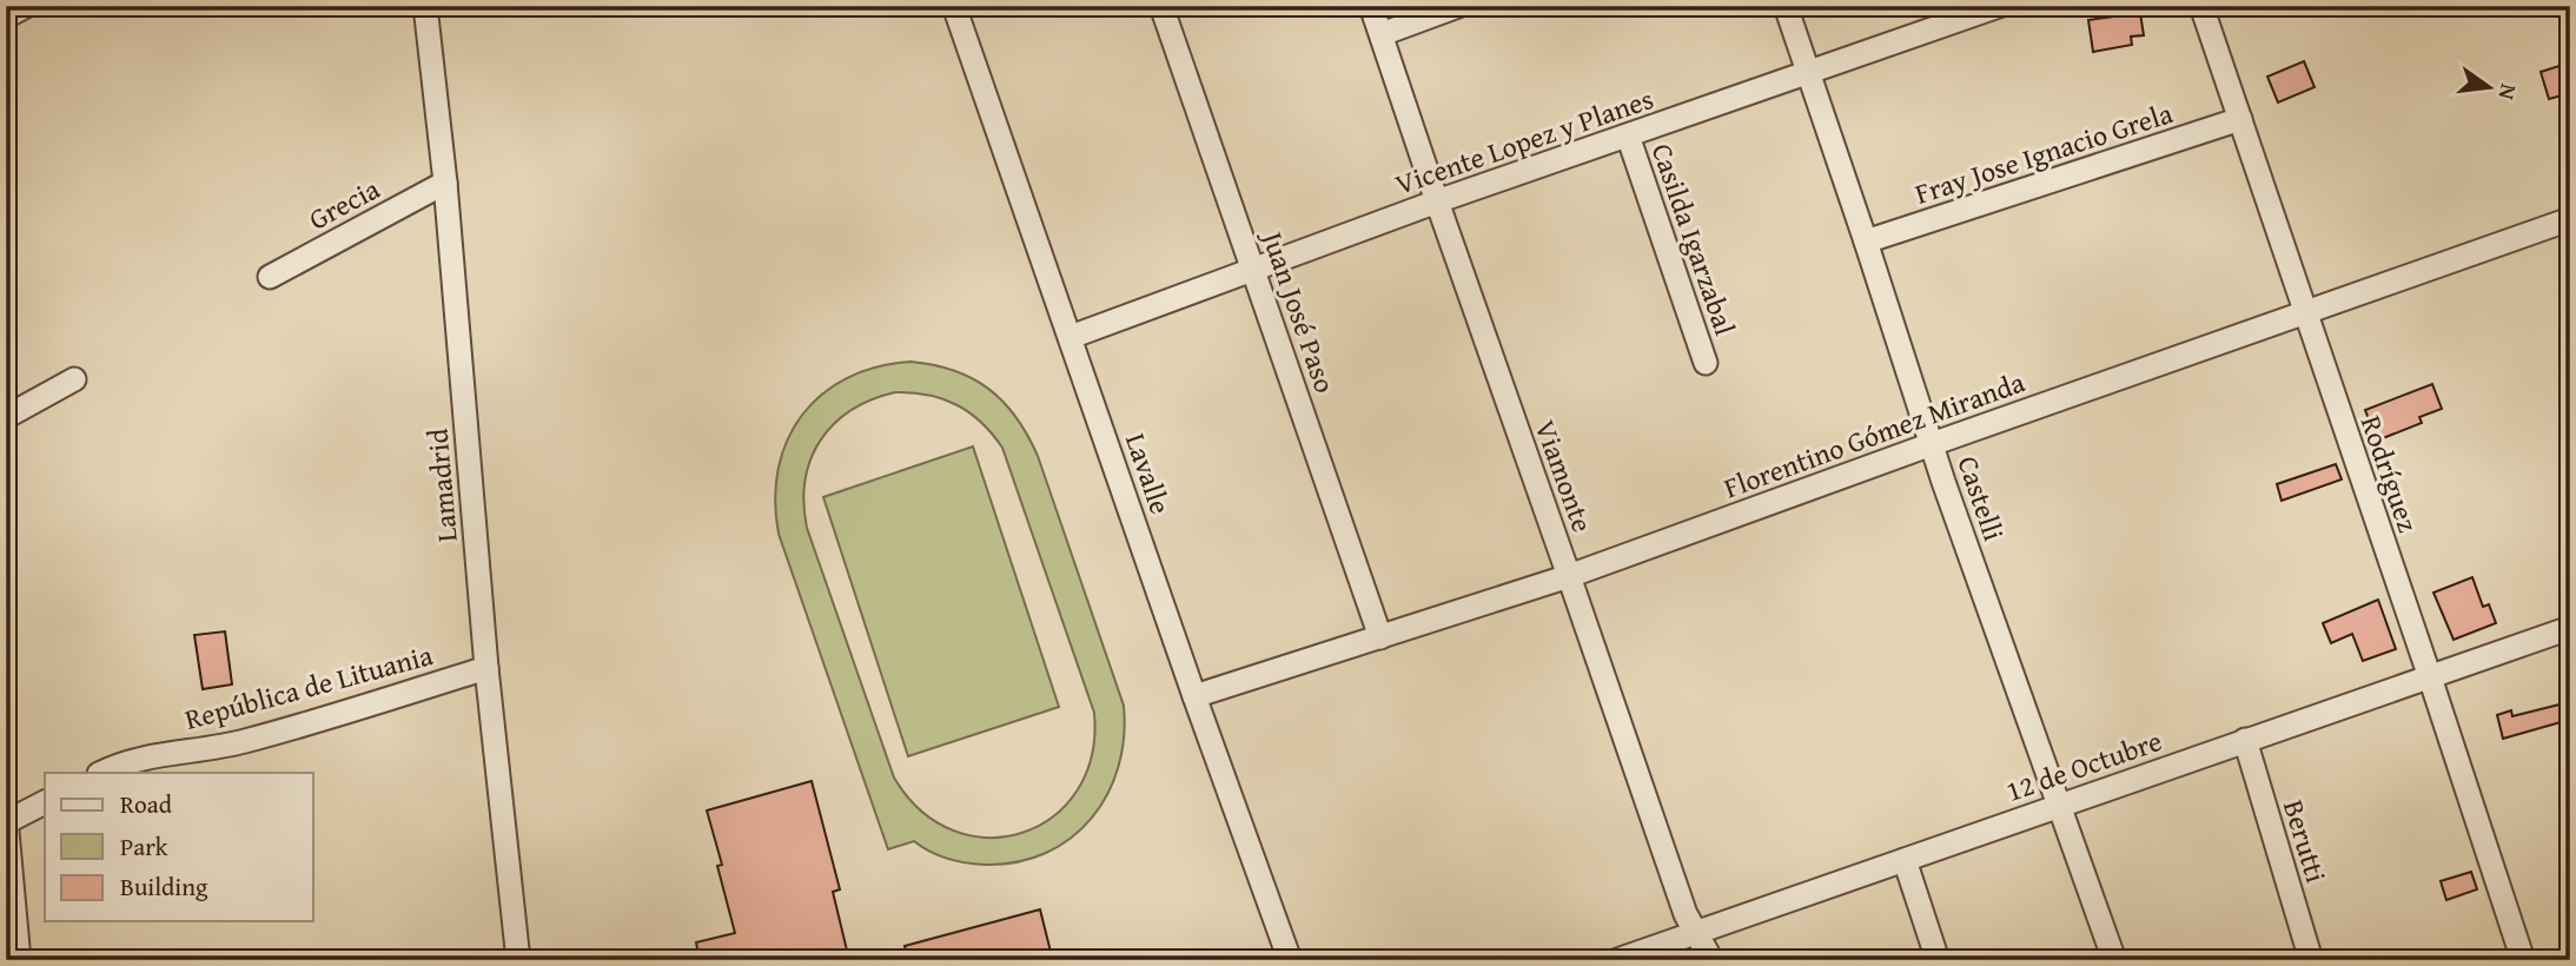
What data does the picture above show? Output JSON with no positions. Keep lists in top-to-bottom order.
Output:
{
  "streets": {
    "street": [
      "Vicente Lopez y Planes",
      "Fray Jose Ignacio Grela",
      "Grecia",
      "Casilda Igarzabal",
      "Juan José Paso",
      "Florentino Gómez Miranda",
      "Lavalle",
      "Rodríguez",
      "Viamonte",
      "Lamadrid",
      "Castelli",
      "República de Lituania",
      "12 de Octubre",
      "Berutti"
    ]
  },
  "crossings": [
    ["Vicente Lopez y Planes", "Casilda Igarzabal"],
    ["Vicente Lopez y Planes", "Juan José Paso"],
    ["Vicente Lopez y Planes", "Lavalle"],
    ["Vicente Lopez y Planes", "Viamonte"],
    ["Vicente Lopez y Planes", "Castelli"],
    ["Fray Jose Ignacio Grela", "Rodríguez"],
    ["Fray Jose Ignacio Grela", "Castelli"],
    ["Grecia", "Lamadrid"],
    ["Juan José Paso", "Florentino Gómez Miranda"],
    ["Florentino Gómez Miranda", "Lavalle"],
    ["Florentino Gómez Miranda", "Rodríguez"],
    ["Florentino Gómez Miranda", "Viamonte"],
    ["Florentino Gómez Miranda", "Castelli"],
    ["Rodríguez", "12 de Octubre"],
    ["Viamonte", "12 de Octubre"],
    ["Lamadrid", "República de Lituania"],
    ["Castelli", "12 de Octubre"],
    ["12 de Octubre", "Berutti"]
  ],
  "legend": ["Road", "Park", "Building"],
  "north": "right"
}
